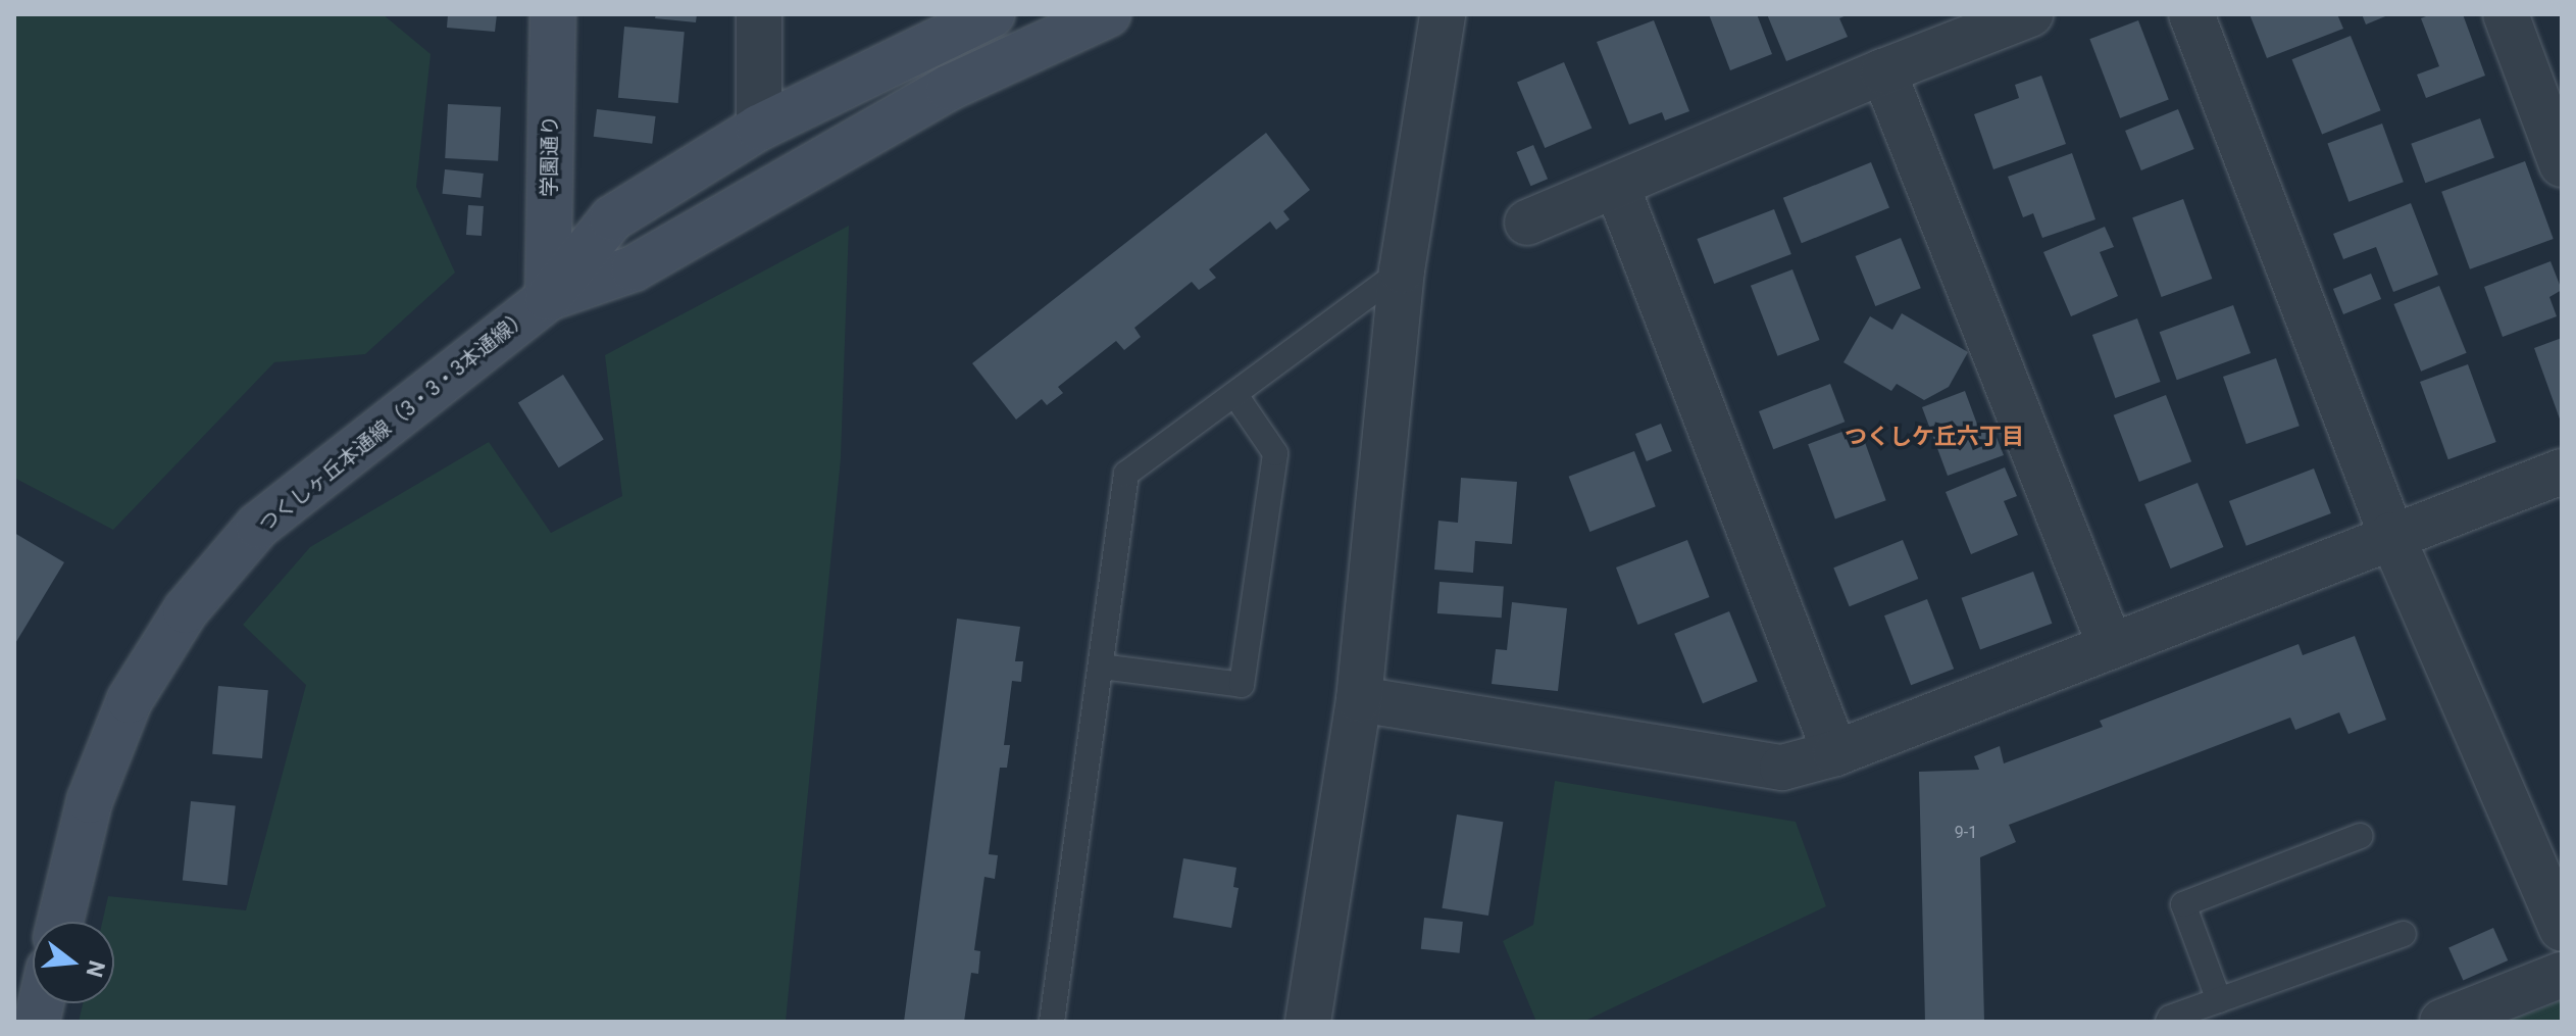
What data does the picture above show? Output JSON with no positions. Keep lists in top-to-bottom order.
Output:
{
  "streets": {
    "street": ["学園通り", "つくしヶ丘本通線（3・3・3本通線）"]
  },
  "crossings": [
    ["学園通り", "つくしヶ丘本通線（3・3・3本通線）"]
  ],
  "districts": ["つくしケ丘六丁目"],
  "house_numbers": ["9-1"],
  "north": "right"
}
